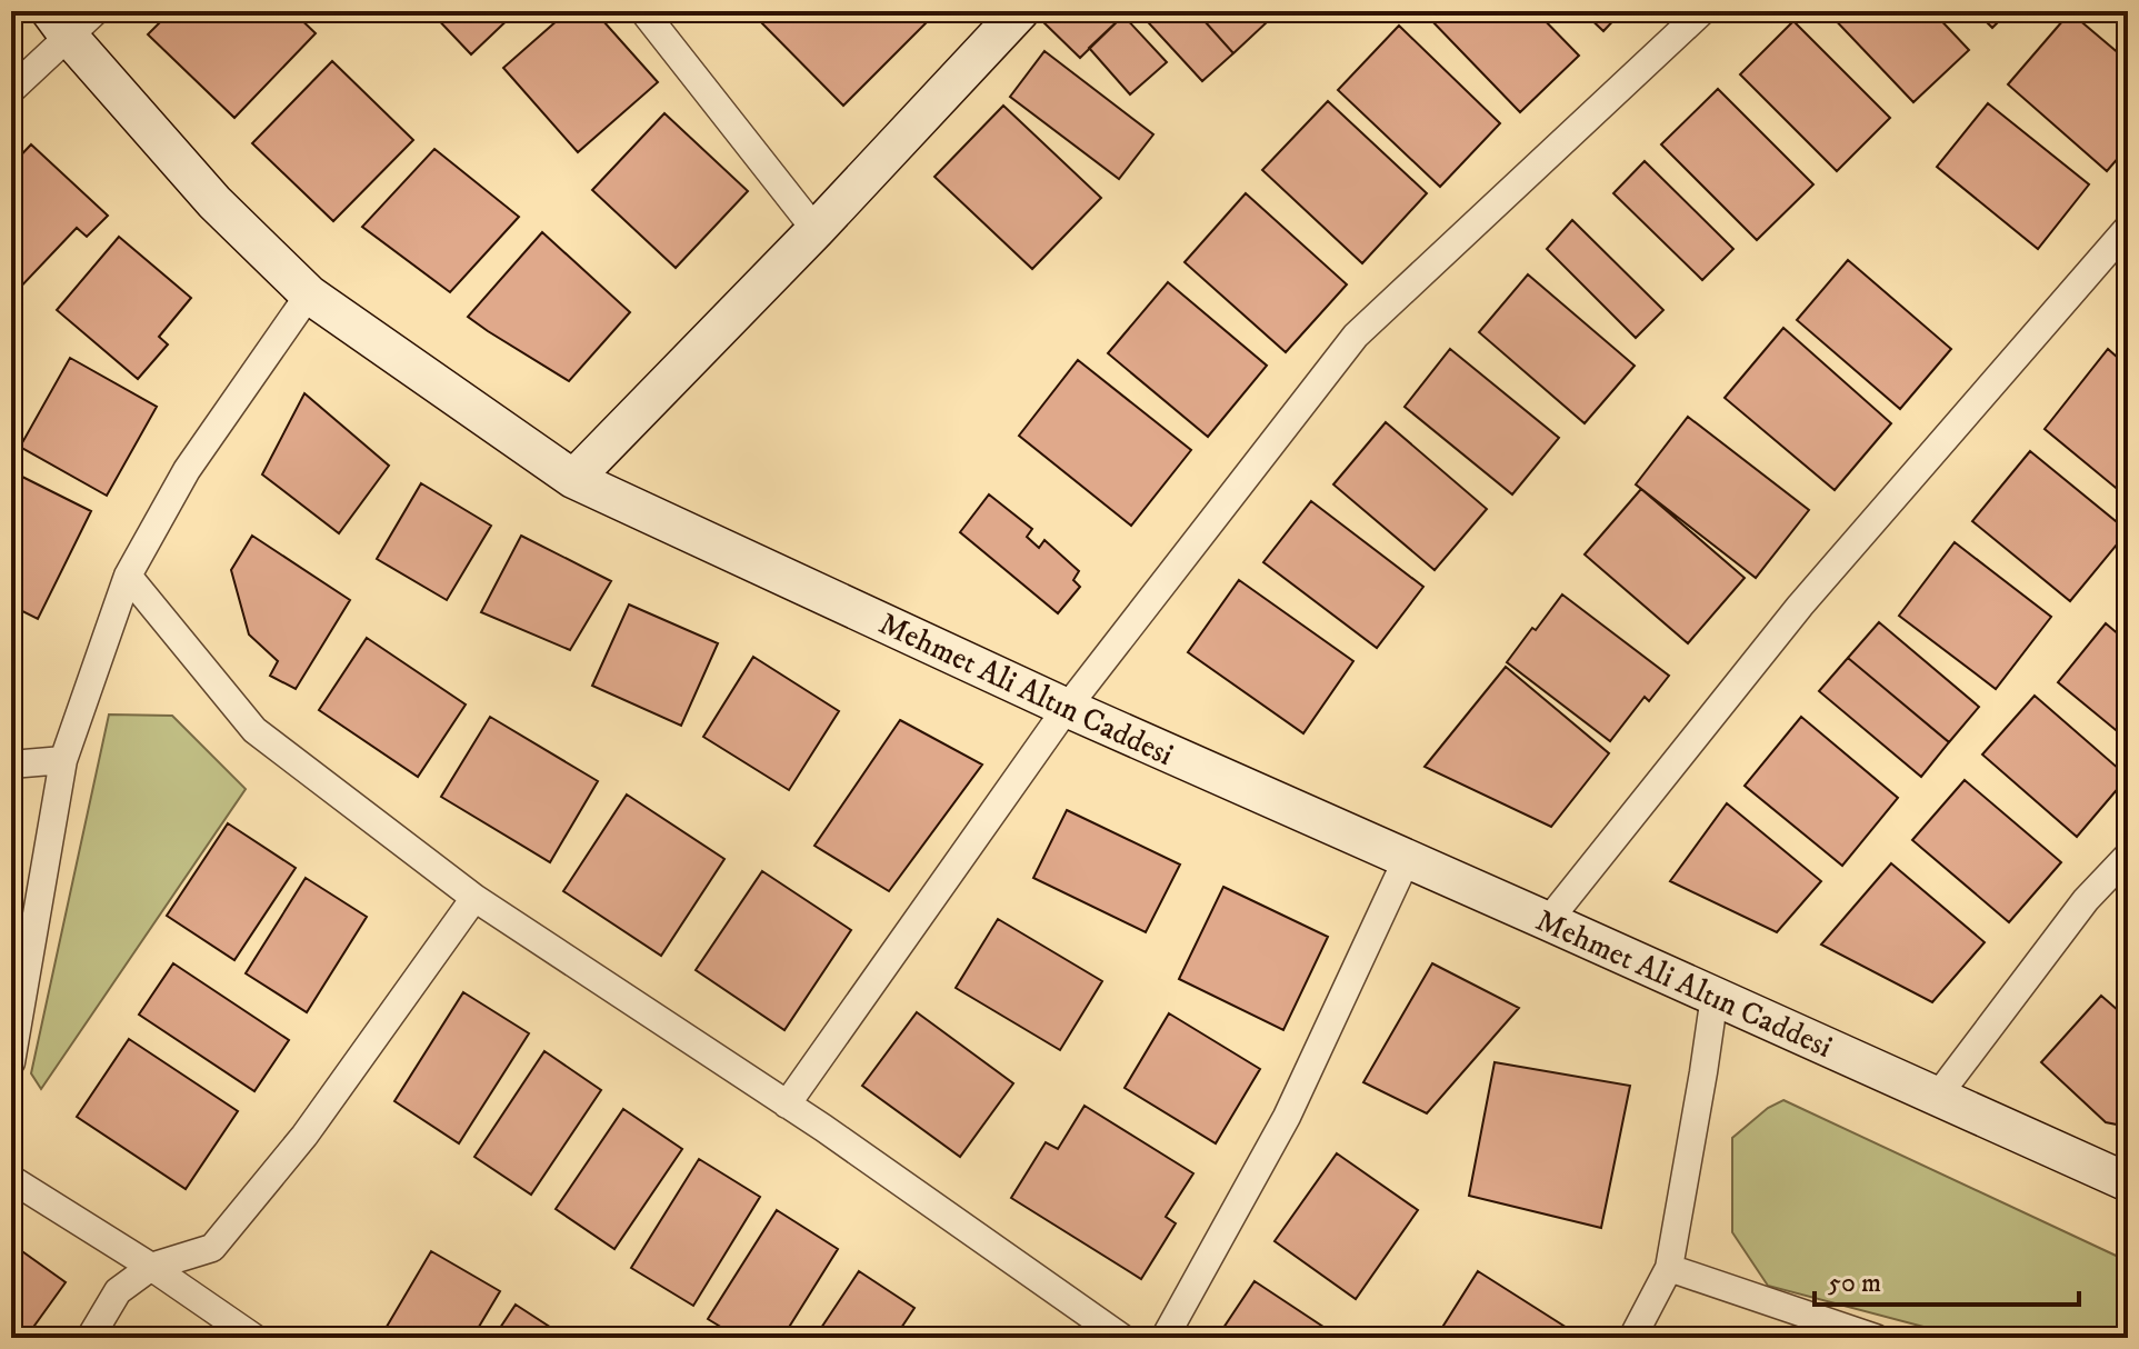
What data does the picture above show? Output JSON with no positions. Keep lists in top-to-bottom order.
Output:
{
  "streets": {
    "street": ["Mehmet Ali Altın Caddesi"]
  },
  "scale_bar": "50 m"
}
